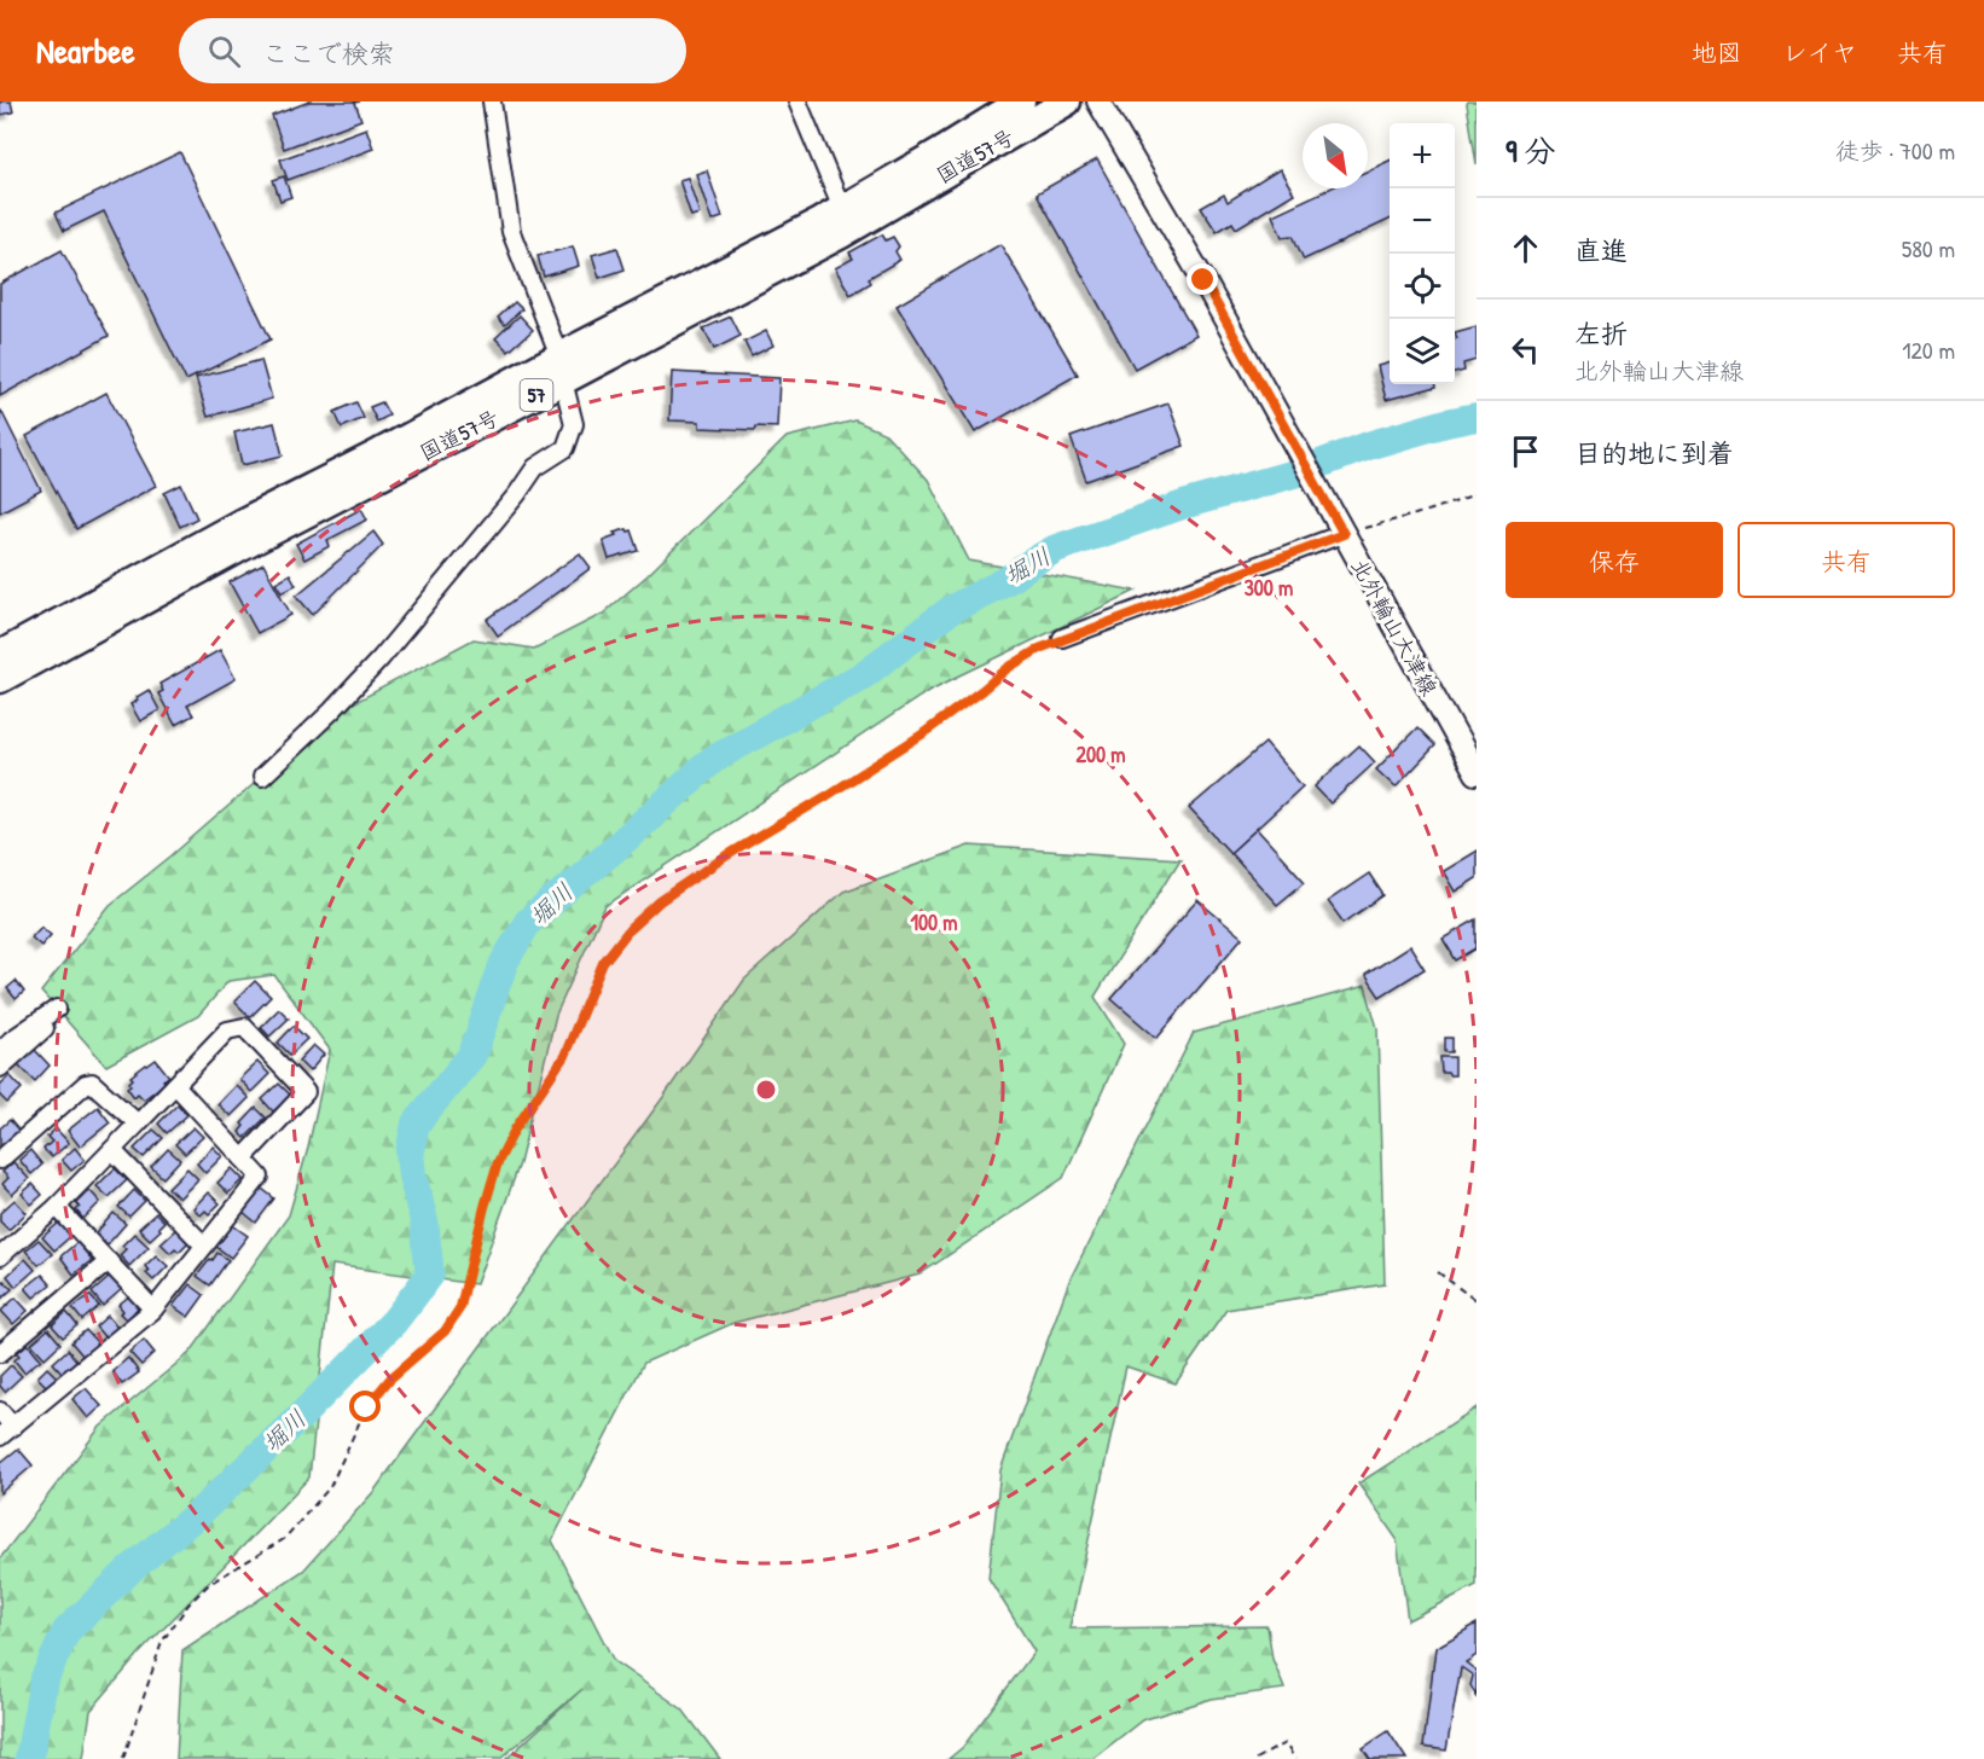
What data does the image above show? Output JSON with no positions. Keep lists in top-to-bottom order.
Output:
{
  "streets": {
    "highway": ["国道57号", "57"],
    "main road": ["北外輪山大津線"]
  },
  "water": ["堀川"],
  "north": "bottom right",
  "page": {
    "header": "Nearbee",
    "search": "ここで検索",
    "nav": ["地図", "レイヤ", "共有"],
    "heading": ["9 分", "徒歩 · 700 m"],
    "map_buttons": ["+", "−"],
    "list": [
      ["直進", "580 m"],
      ["左折", "北外輪山大津線", "120 m"],
      "目的地に到着"
    ],
    "buttons": ["保存", "共有"]
  },
  "rings": ["300 m", "200 m", "100 m"]
}
